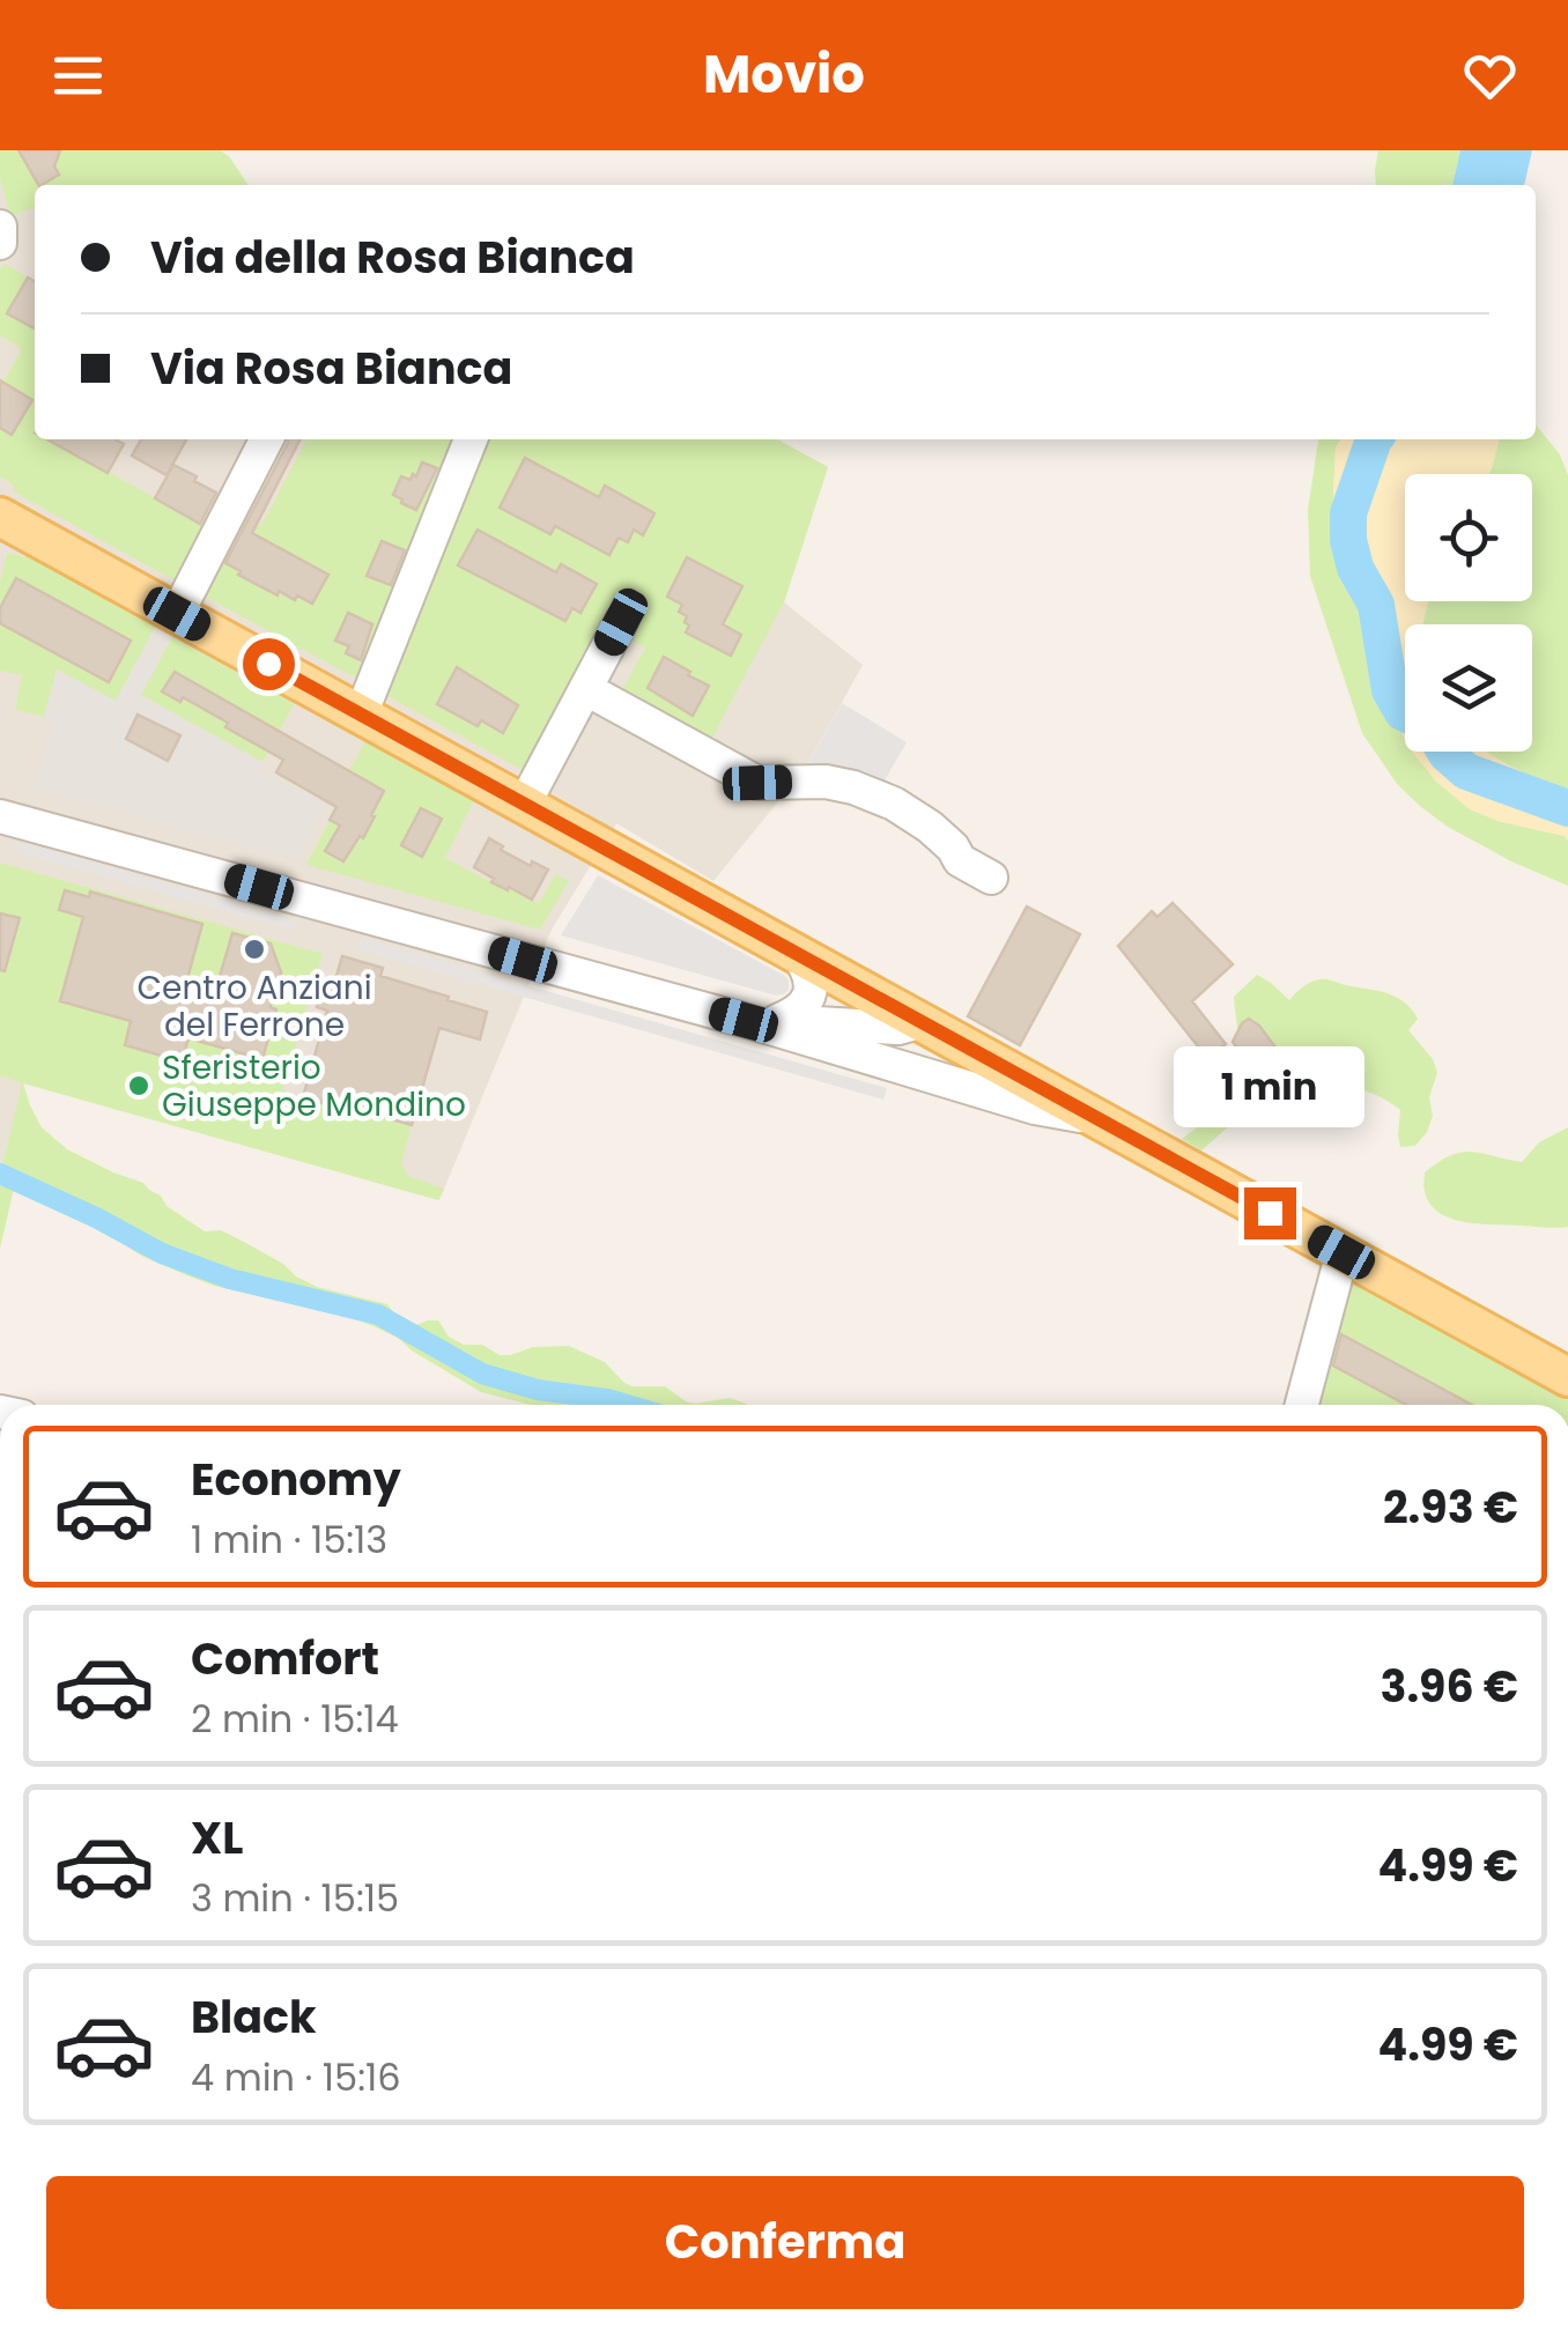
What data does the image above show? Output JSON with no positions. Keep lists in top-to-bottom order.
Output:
{
  "places": ["Centro Anziani del Ferrone", "Sferisterio Giuseppe Mondino"],
  "page": {
    "header": "Movio",
    "banner": ["Via della Rosa Bianca", "Via Rosa Bianca"],
    "bubble": "1 min",
    "list": [
      {
        "name": "Economy",
        "note": "1 min · 15:13",
        "value": "2.93 €"
      },
      {
        "name": "Comfort",
        "note": "2 min · 15:14",
        "value": "3.96 €"
      },
      {
        "name": "XL",
        "note": "3 min · 15:15",
        "value": "4.99 €"
      },
      {
        "name": "Black",
        "note": "4 min · 15:16",
        "value": "4.99 €"
      }
    ],
    "buttons": "Conferma"
  }
}
